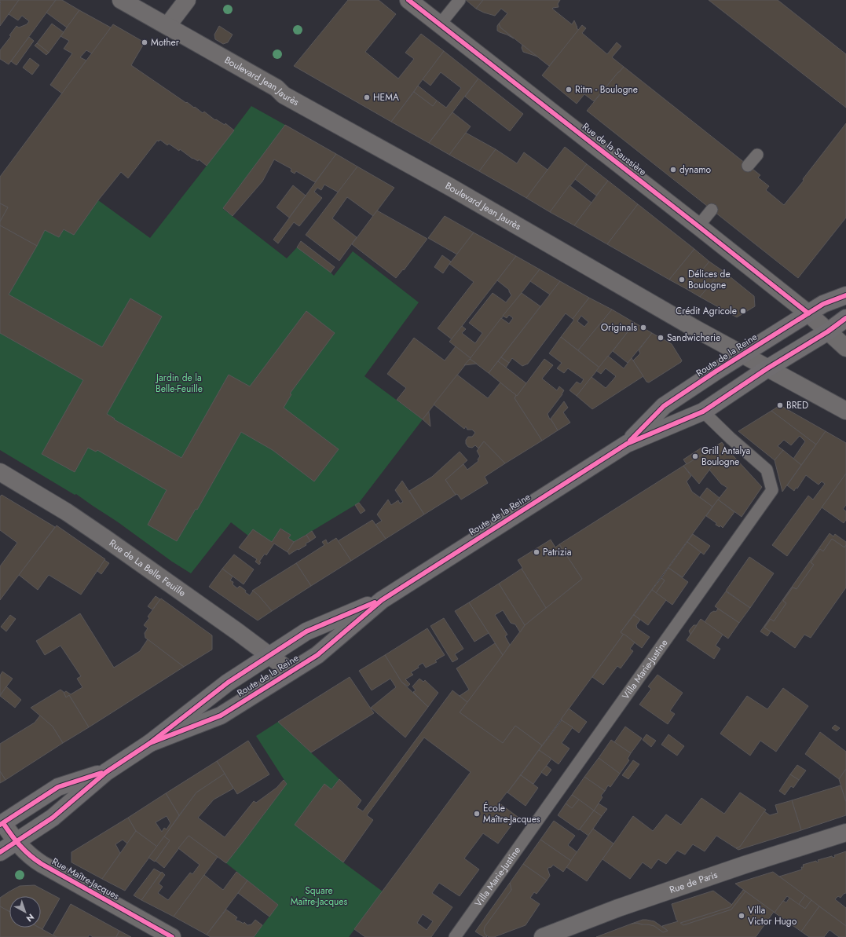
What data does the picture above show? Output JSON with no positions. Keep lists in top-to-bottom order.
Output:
{
  "streets": {
    "main road": ["Route de la Reine"],
    "street": [
      "Boulevard Jean Jaurès",
      "Rue de la Saussière",
      "Rue de La Belle Feuille",
      "Rue Maître-Jacques",
      "Rue de Paris"
    ],
    "lane": ["Villa Marie-Justine"]
  },
  "crossings": [
    ["Boulevard Jean Jaurès", "Route de la Reine"],
    ["Rue de la Saussière", "Route de la Reine"],
    ["Route de la Reine", "Rue de La Belle Feuille"],
    ["Route de la Reine", "Villa Marie-Justine"],
    ["Route de la Reine", "Rue Maître-Jacques"]
  ],
  "parks": ["Jardin de la Belle-Feuille", "Square Maître-Jacques"],
  "places": [
    "Mother",
    "Ritm - Boulogne",
    "HEMA",
    "dynamo",
    "Délices de Boulogne",
    "Crédit Agricole",
    "Originals",
    "Sandwicherie",
    "BRED",
    "Grill Antalya Boulogne",
    "Patrizia",
    "École Maître-Jacques",
    "Villa Victor Hugo"
  ],
  "north": "bottom right"
}
